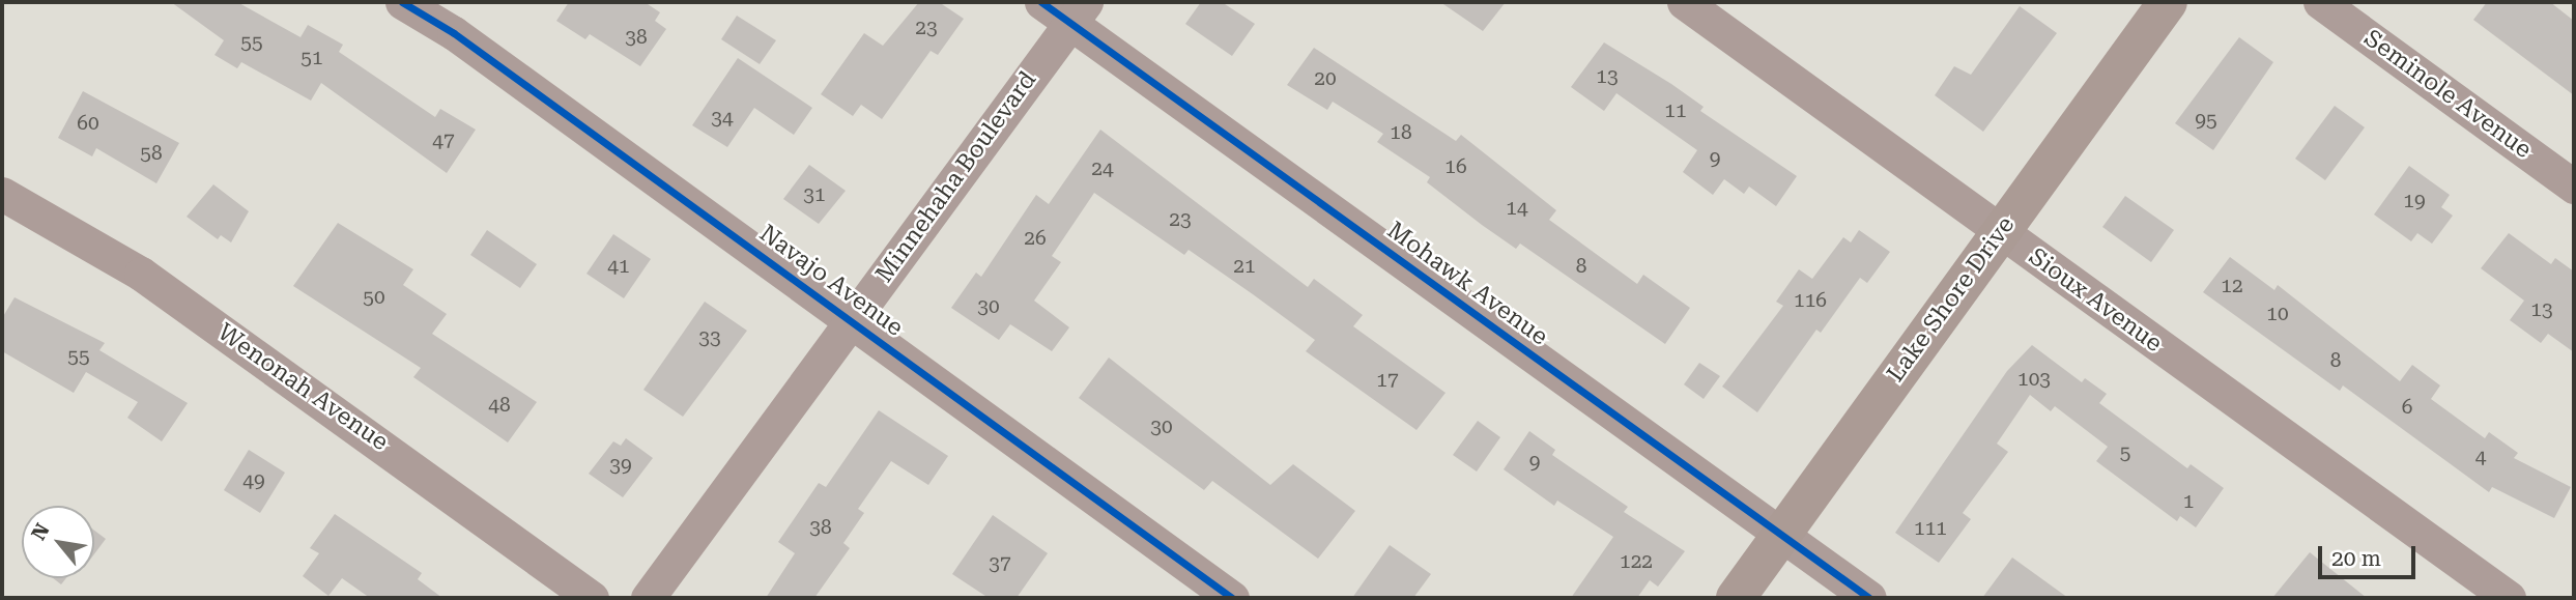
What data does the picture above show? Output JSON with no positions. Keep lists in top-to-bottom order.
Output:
{
  "streets": {
    "street": [
      "Seminole Avenue",
      "Minnehaha Boulevard",
      "Navajo Avenue",
      "Mohawk Avenue",
      "Lake Shore Drive",
      "Sioux Avenue",
      "Wenonah Avenue"
    ]
  },
  "crossings": [
    ["Minnehaha Boulevard", "Navajo Avenue"],
    ["Minnehaha Boulevard", "Mohawk Avenue"],
    ["Mohawk Avenue", "Lake Shore Drive"],
    ["Lake Shore Drive", "Sioux Avenue"]
  ],
  "house_numbers": [
    "23",
    "38",
    "55",
    "51",
    "13",
    "20",
    "11",
    "34",
    "95",
    "60",
    "18",
    "47",
    "58",
    "9",
    "16",
    "24",
    "31",
    "19",
    "14",
    "23",
    "26",
    "41",
    "21",
    "8",
    "12",
    "50",
    "116",
    "30",
    "13",
    "10",
    "33",
    "55",
    "8",
    "103",
    "17",
    "48",
    "6",
    "30",
    "5",
    "4",
    "9",
    "39",
    "49",
    "1",
    "38",
    "111",
    "122",
    "37"
  ],
  "scale_bar": "20 m",
  "north": "top left"
}
